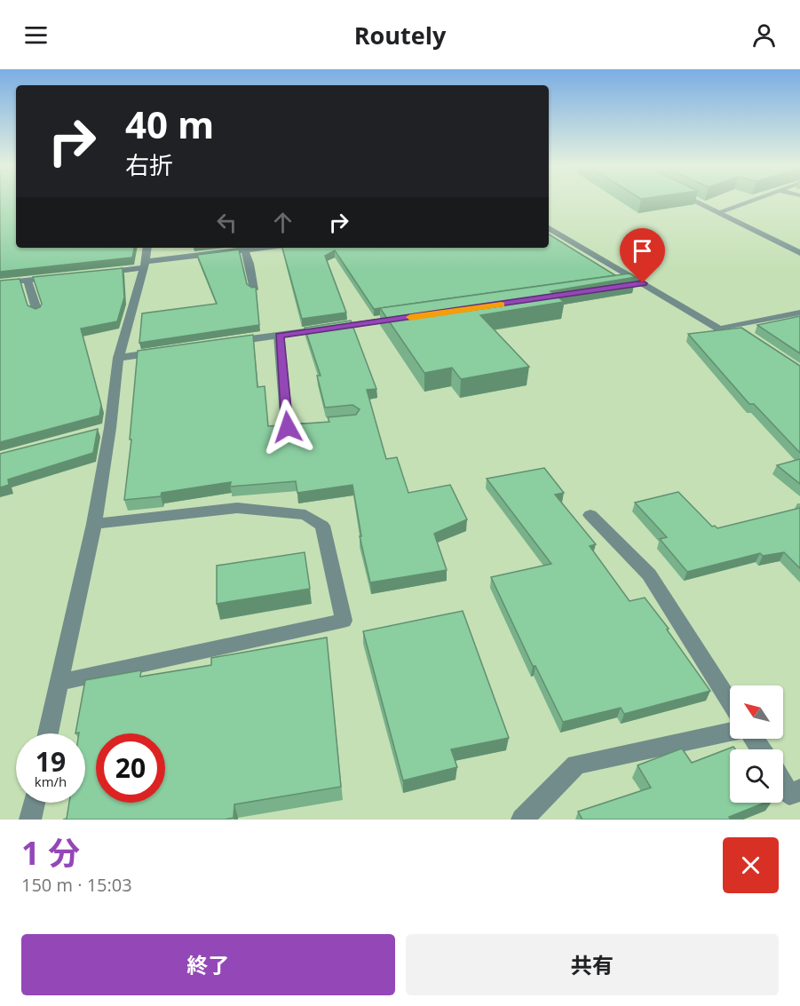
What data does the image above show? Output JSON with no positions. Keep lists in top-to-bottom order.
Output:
{
  "north": "top left",
  "page": {
    "header": "Routely",
    "turn": ["40 m", "右折"],
    "speed": "19 km/h",
    "limit": "20",
    "heading": ["1 分", "150 m · 15:03"],
    "buttons": ["終了", "共有"]
  }
}
